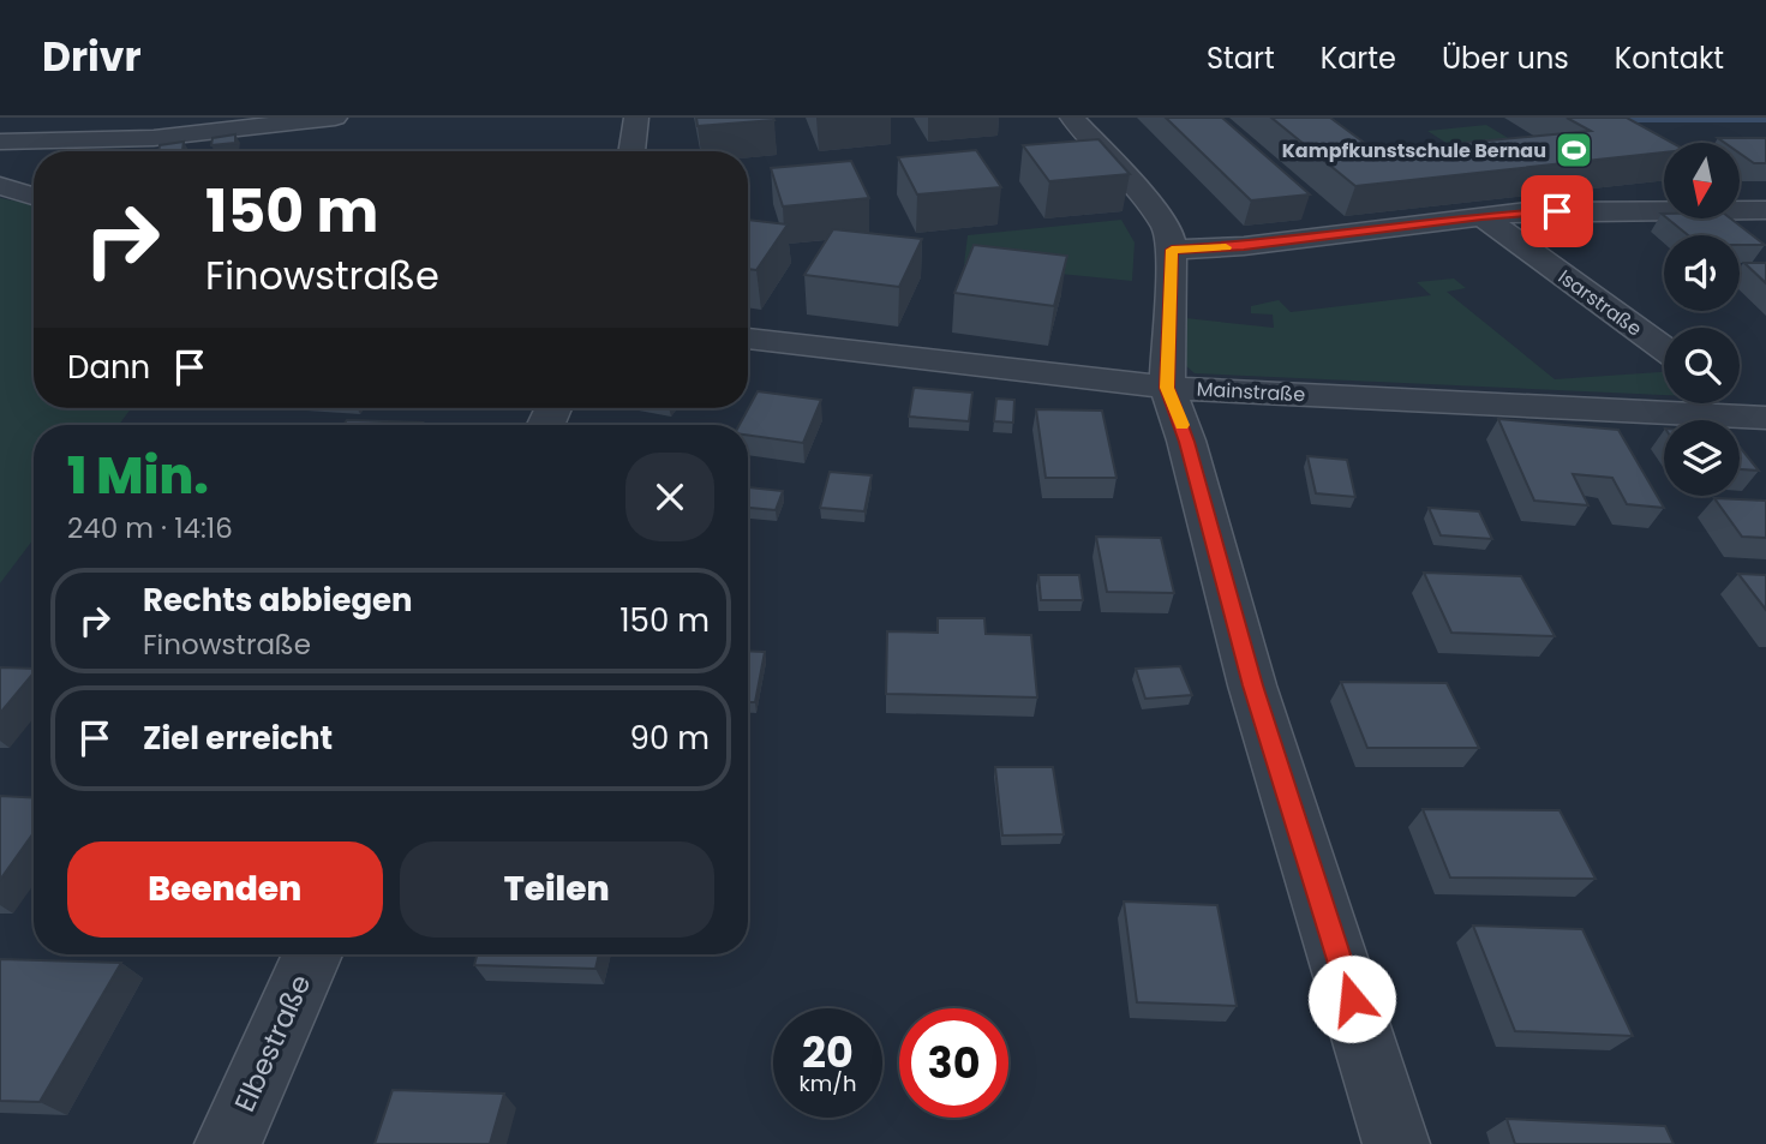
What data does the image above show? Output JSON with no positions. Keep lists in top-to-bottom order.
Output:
{
  "streets": {
    "street": ["Isarstraße", "Mainstraße", "Elbestraße"]
  },
  "places": {
    "sports": ["Kampfkunstschule Bernau"]
  },
  "north": "bottom",
  "page": {
    "header": "Drivr",
    "nav": [
      "Start",
      "Karte",
      "Über uns",
      "Kontakt"
    ],
    "turn": ["150 m", "Finowstraße"],
    "then": "Dann",
    "heading": ["1 Min.", "240 m · 14:16"],
    "list": [
      {
        "name": "Rechts abbiegen",
        "note": "Finowstraße",
        "value": "150 m"
      },
      {
        "name": "Ziel erreicht",
        "value": "90 m"
      }
    ],
    "buttons": ["Beenden", "Teilen"],
    "speed": "20 km/h",
    "limit": "30"
  }
}
